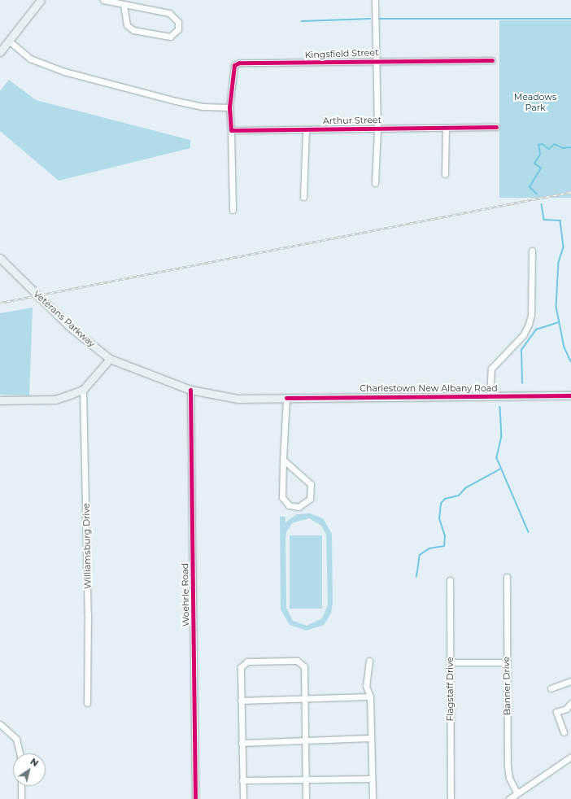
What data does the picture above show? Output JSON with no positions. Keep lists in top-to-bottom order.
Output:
{
  "streets": {
    "main road": ["Veterans Parkway", "Charlestown New Albany Road"],
    "street": [
      "Kingsfield Street",
      "Arthur Street",
      "Williamsburg Drive",
      "Woehrle Road",
      "Banner Drive",
      "Flagstaff Drive"
    ]
  },
  "crossings": [
    ["Veterans Parkway", "Charlestown New Albany Road"],
    ["Veterans Parkway", "Woehrle Road"],
    ["Charlestown New Albany Road", "Woehrle Road"]
  ],
  "parks": ["Meadows Park"],
  "north": "top right"
}
